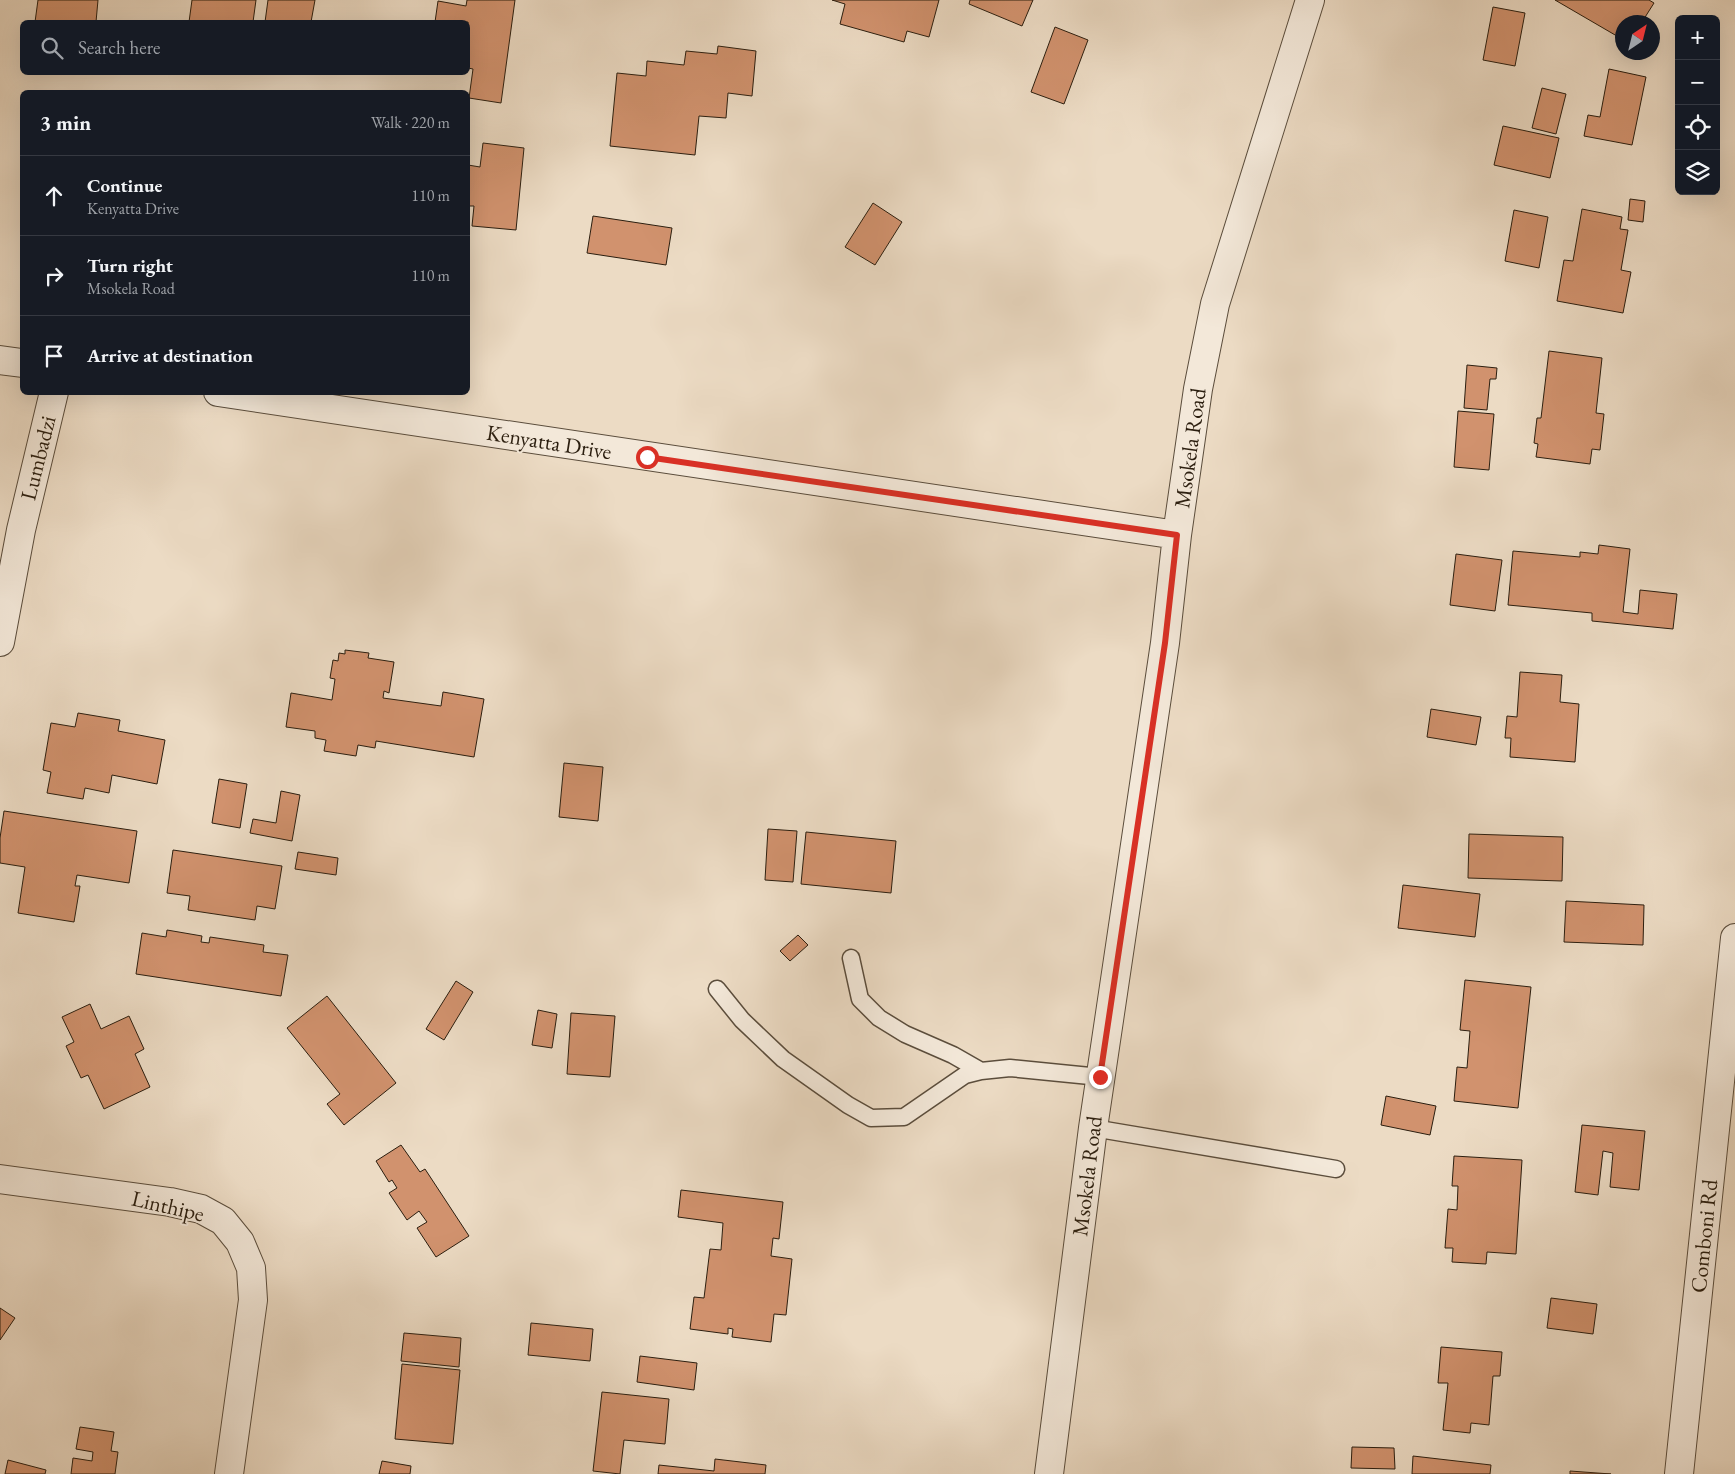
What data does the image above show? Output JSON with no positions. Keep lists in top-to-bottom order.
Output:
{
  "streets": {
    "street": [
      "Kenyatta Drive",
      "Msokela Road",
      "Lumbadzi",
      "Linthipe",
      "Comboni Rd"
    ]
  },
  "crossings": [
    ["Kenyatta Drive", "Msokela Road"]
  ],
  "north": "top right",
  "page": {
    "map_buttons": ["+", "−"],
    "search": "Search here",
    "heading": ["3 min", "Walk · 220 m"],
    "list": [
      ["Continue", "Kenyatta Drive", "110 m"],
      ["Turn right", "Msokela Road", "110 m"],
      "Arrive at destination"
    ]
  }
}
